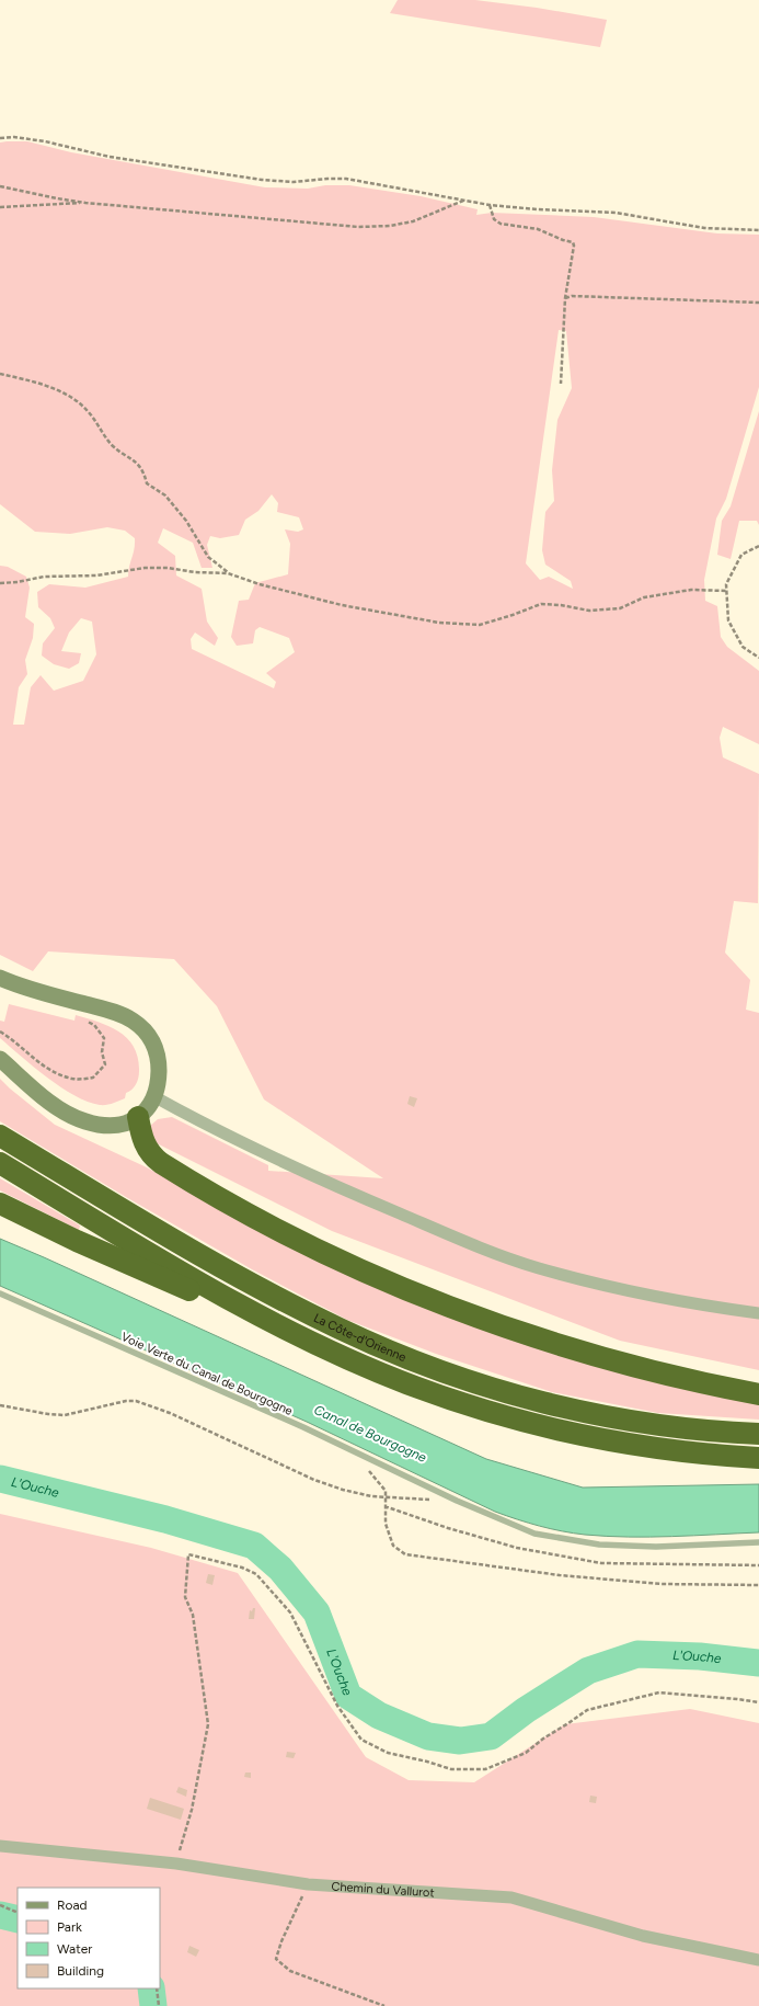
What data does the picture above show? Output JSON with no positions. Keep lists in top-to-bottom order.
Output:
{
  "streets": {
    "highway": ["La Côte-d'Orienne"],
    "street": ["Chemin du Vallurot"],
    "lane": ["Voie Verte du Canal de Bourgogne"]
  },
  "water": ["Canal de Bourgogne", "L'Ouche"],
  "legend": [
    "Road",
    "Park",
    "Water",
    "Building"
  ]
}
